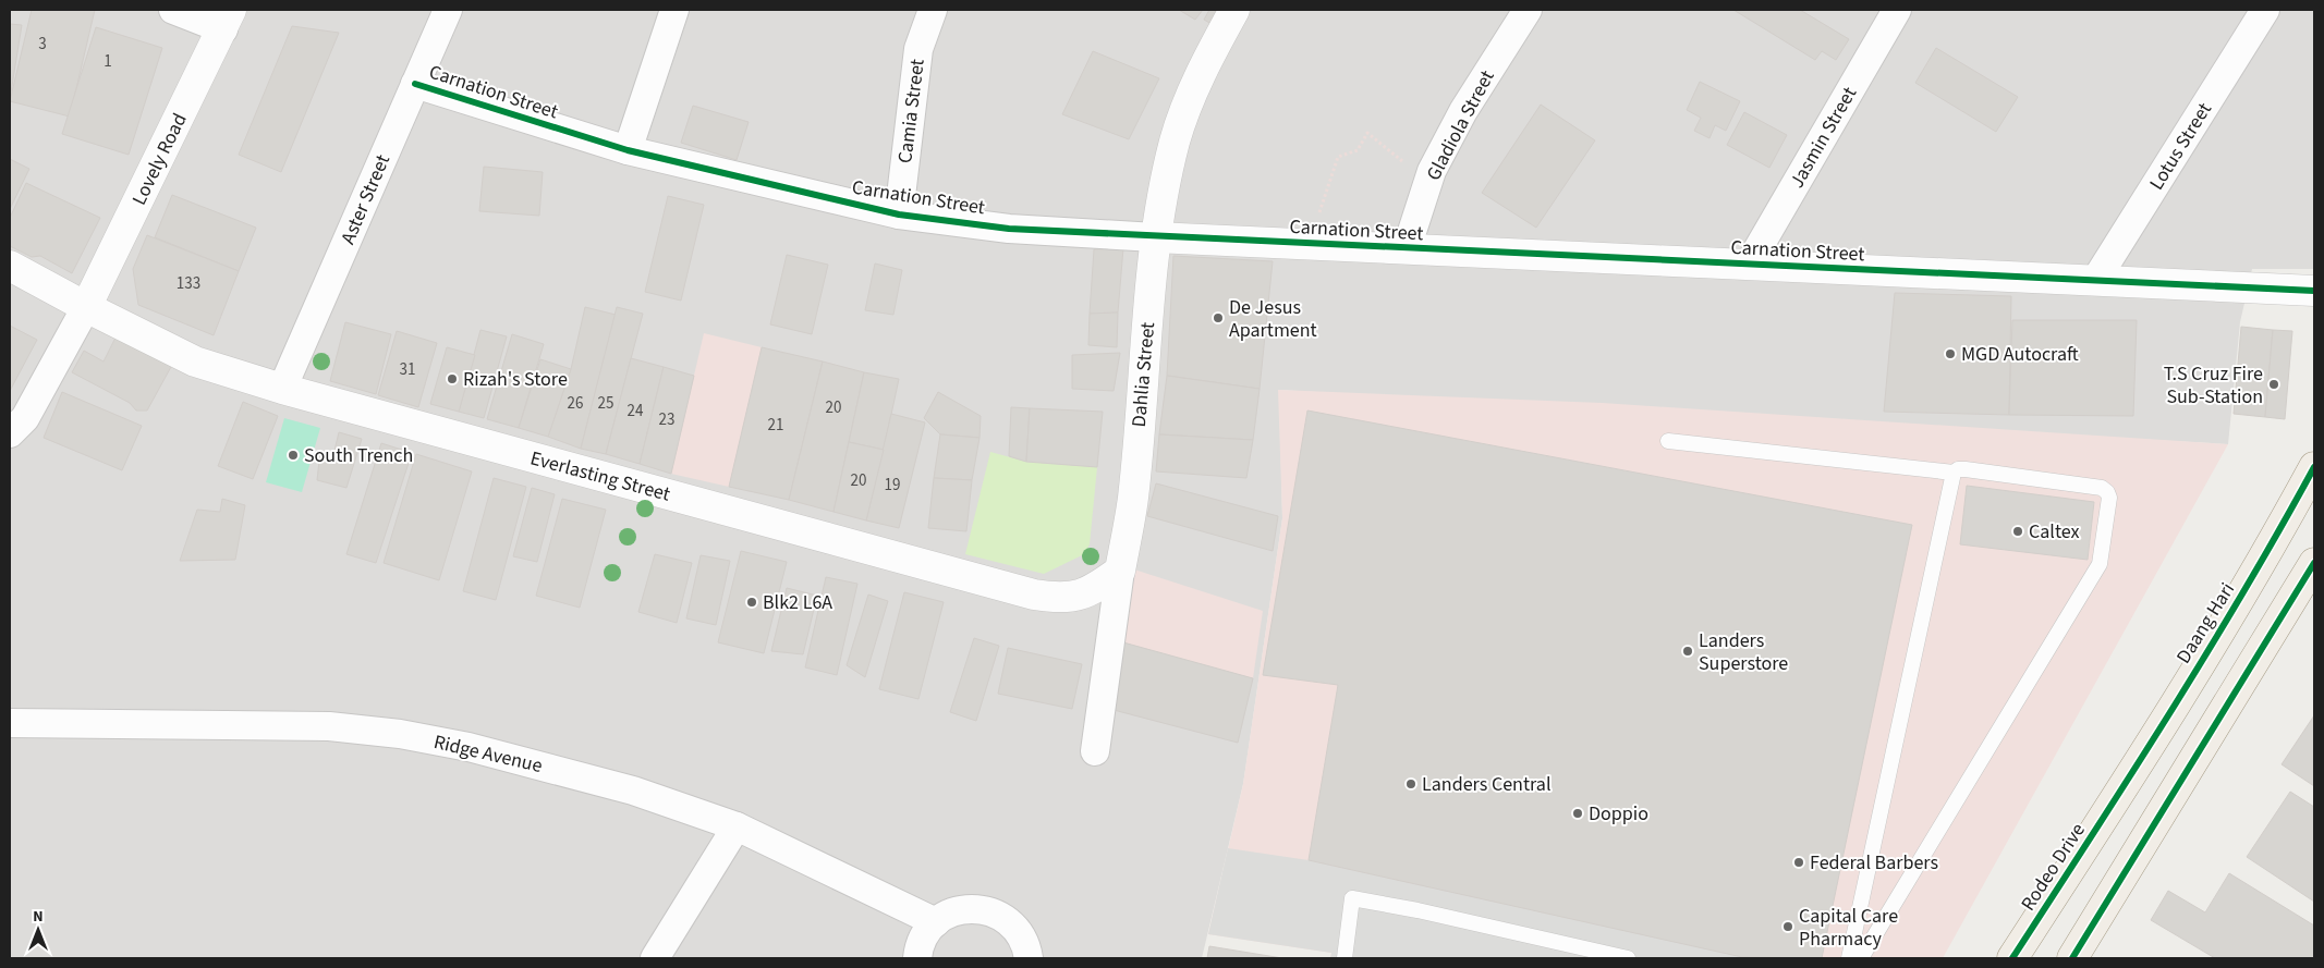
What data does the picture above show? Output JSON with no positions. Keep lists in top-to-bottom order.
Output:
{
  "streets": {
    "main road": ["Daang Hari", "Rodeo Drive"],
    "street": [
      "Carnation Street",
      "Camia Street",
      "Gladiola Street",
      "Jasmin Street",
      "Lotus Street",
      "Lovely Road",
      "Aster Street",
      "Dahlia Street",
      "Everlasting Street",
      "Ridge Avenue"
    ]
  },
  "crossings": [
    ["Carnation Street", "Camia Street"],
    ["Carnation Street", "Gladiola Street"],
    ["Carnation Street", "Jasmin Street"],
    ["Carnation Street", "Lotus Street"],
    ["Carnation Street", "Aster Street"],
    ["Carnation Street", "Dahlia Street"],
    ["Lovely Road", "Everlasting Street"],
    ["Aster Street", "Everlasting Street"],
    ["Dahlia Street", "Everlasting Street"],
    ["Daang Hari", "Rodeo Drive"]
  ],
  "places": [
    "De Jesus Apartment",
    "MGD Autocraft",
    "Rizah's Store",
    "T.S Cruz Fire Sub-Station",
    "South Trench",
    "Caltex",
    "Blk2 L6A",
    "Landers Superstore",
    "Landers Central",
    "Doppio",
    "Federal Barbers",
    "Capital Care Pharmacy"
  ],
  "house_numbers": [
    "3",
    "1",
    "133",
    "31",
    "26",
    "25",
    "20",
    "24",
    "23",
    "21",
    "20",
    "19"
  ],
  "north": "top"
}
